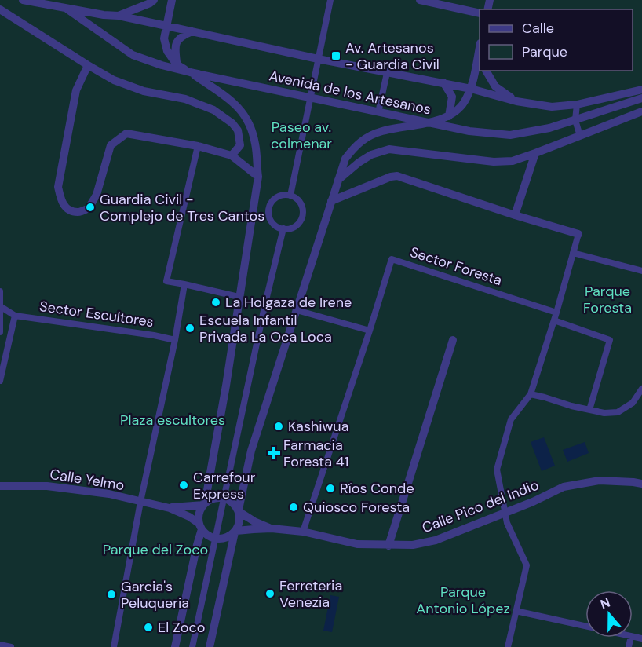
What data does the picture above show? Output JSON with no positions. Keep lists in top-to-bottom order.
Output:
{
  "streets": {
    "street": [
      "Avenida de los Artesanos",
      "Sector Foresta",
      "Sector Escultores",
      "Calle Yelmo",
      "Calle Pico del Indio"
    ]
  },
  "crossings": [
    ["Sector Foresta", "Calle Pico del Indio"]
  ],
  "parks": [
    "Paseo av. colmenar",
    "Parque Foresta",
    "Plaza escultores",
    "Parque del Zoco",
    "Parque Antonio López"
  ],
  "places": {
    "transit": ["Av. Artesanos - Guardia Civil"],
    "other": [
      "Guardia Civil - Complejo de Tres Cantos",
      "La Holgaza de Irene",
      "Escuela Infantil Privada La Oca Loca",
      "Kashiwua",
      "Carrefour Express",
      "Ríos Conde",
      "Quiosco Foresta",
      "Ferreteria Venezia",
      "Garcia's Peluqueria",
      "El Zoco"
    ],
    "health": ["Farmacia Foresta 41"]
  },
  "legend": ["Calle", "Parque"],
  "north": "top"
}
